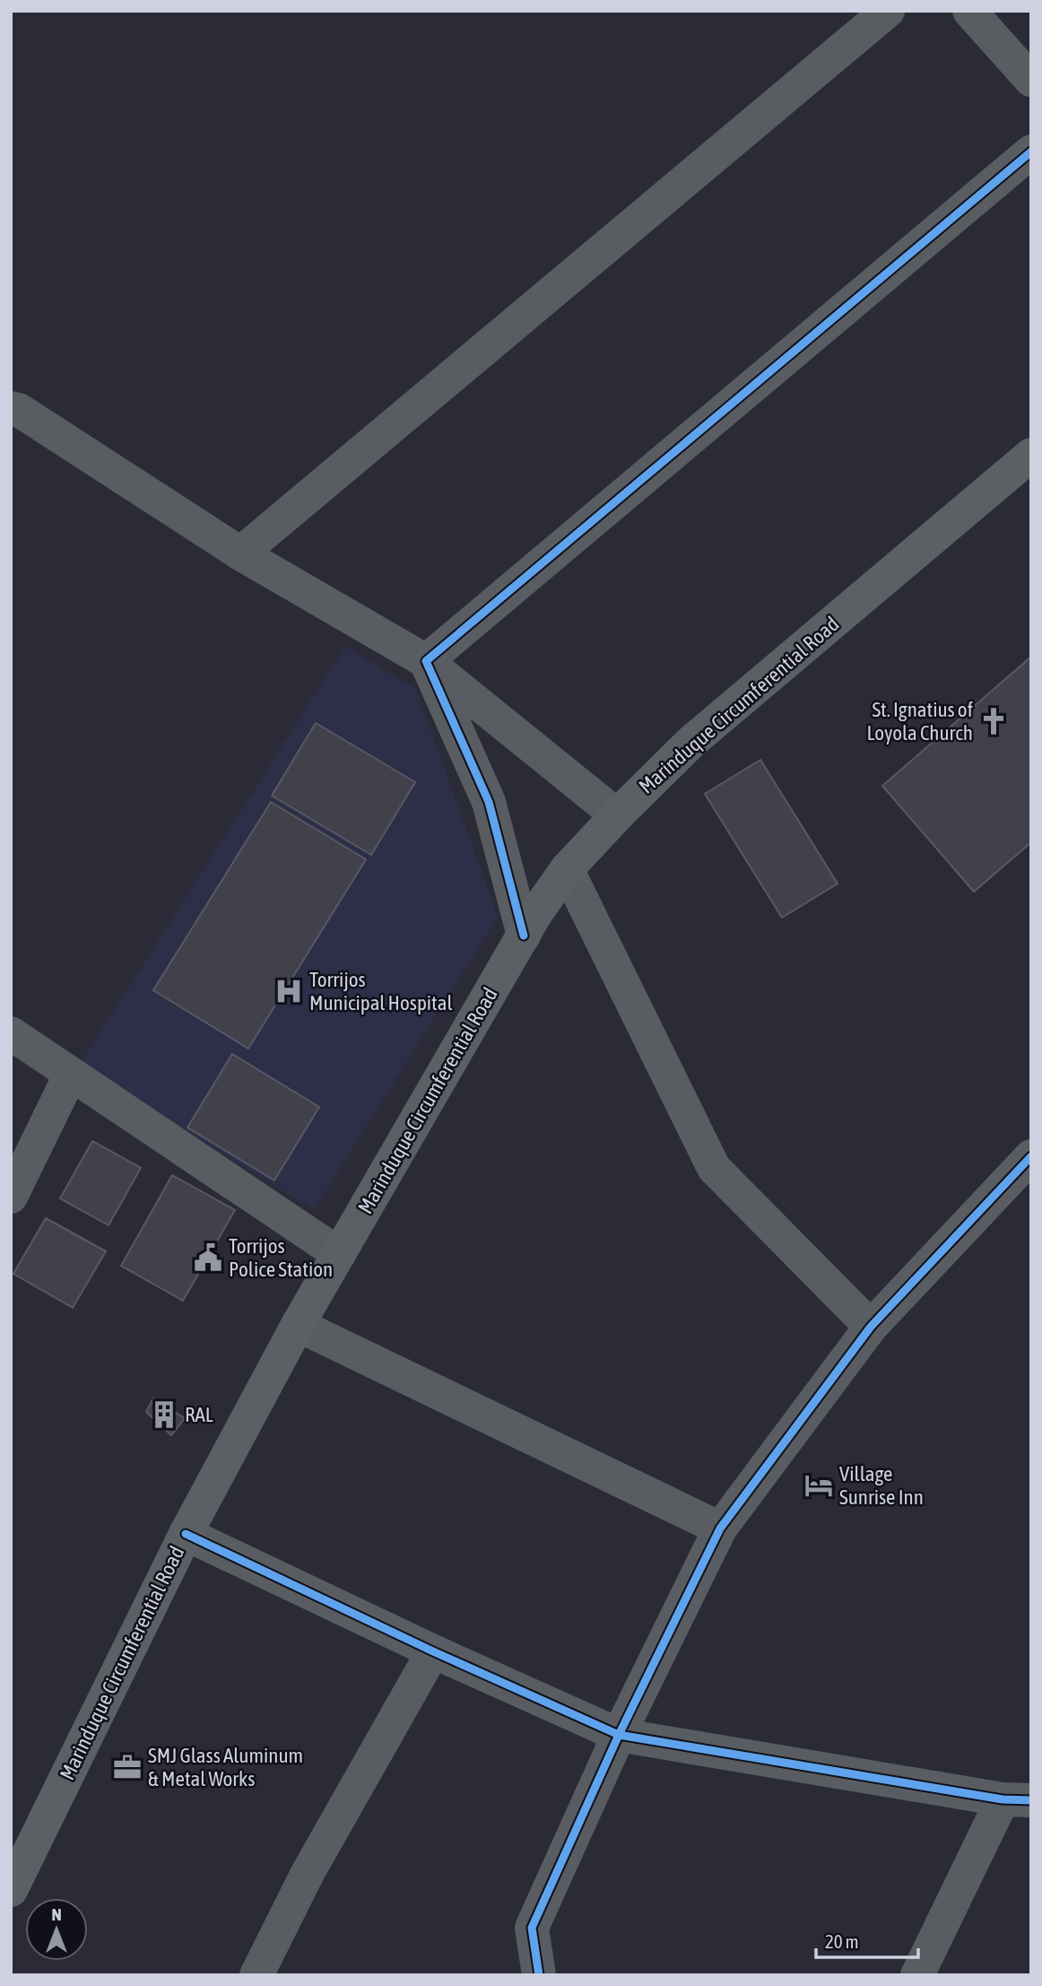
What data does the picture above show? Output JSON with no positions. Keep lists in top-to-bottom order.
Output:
{
  "streets": {
    "main road": ["Marinduque Circumferential Road"]
  },
  "places": {
    "church": ["St. Ignatius of Loyola Church"],
    "hospital": ["Torrijos Municipal Hospital"],
    "public building": ["Torrijos Police Station"],
    "building": ["RAL"],
    "hotel": ["Village Sunrise Inn"],
    "office": ["SMJ Glass Aluminum & Metal Works"]
  },
  "scale_bar": "20 m",
  "north": "top"
}
